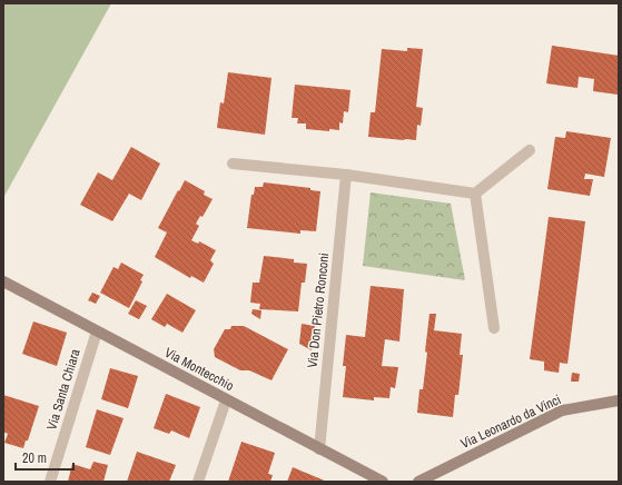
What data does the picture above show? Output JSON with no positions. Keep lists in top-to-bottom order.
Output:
{
  "streets": {
    "street": [
      "Via Don Pietro Ronconi",
      "Via Montecchio",
      "Via Santa Chiara",
      "Via Leonardo da Vinci"
    ]
  },
  "crossings": [
    ["Via Don Pietro Ronconi", "Via Montecchio"],
    ["Via Montecchio", "Via Santa Chiara"]
  ],
  "scale_bar": "20 m"
}
